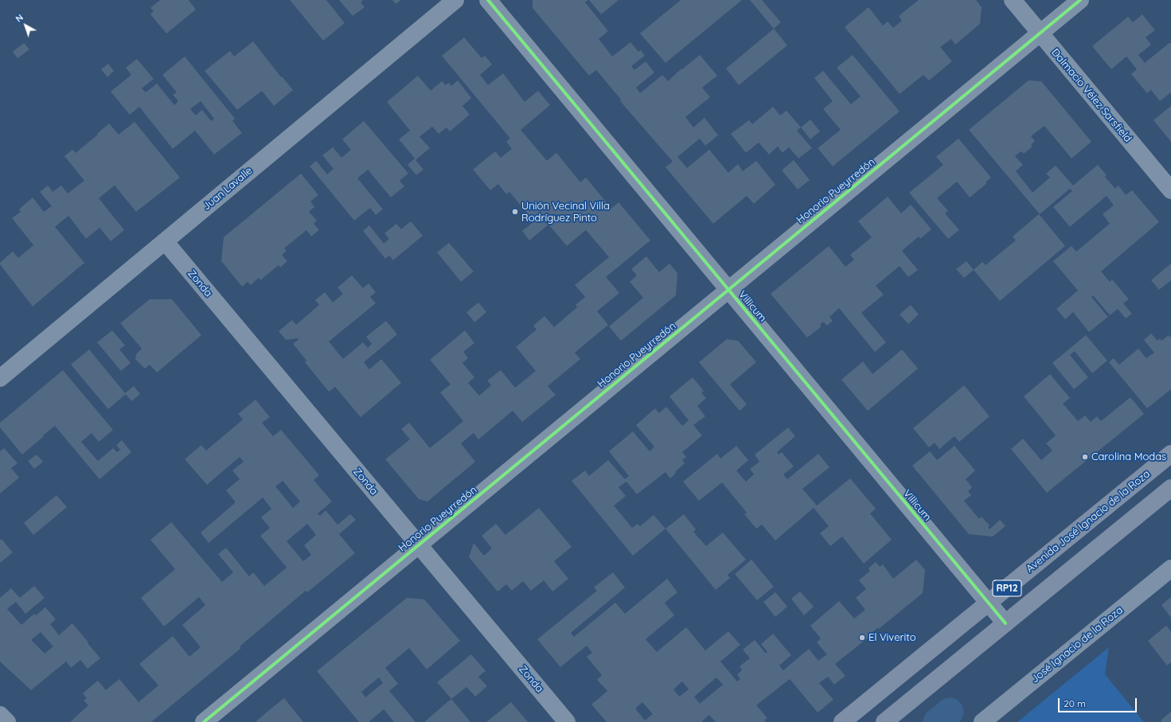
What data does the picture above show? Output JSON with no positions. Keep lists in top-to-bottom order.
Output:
{
  "streets": {
    "main road": ["Avenida José Ignacio de la Roza", "RP12"],
    "street": [
      "Dalmacio Vélez Sarsfield",
      "Juan Lavalle",
      "Honorio Pueyrredón",
      "Zonda",
      "Villicum",
      "José Ignacio de la Roza"
    ]
  },
  "crossings": [
    ["Dalmacio Vélez Sarsfield", "Honorio Pueyrredón"],
    ["Juan Lavalle", "Zonda"],
    ["Honorio Pueyrredón", "Zonda"],
    ["Honorio Pueyrredón", "Villicum"],
    ["Villicum", "Avenida José Ignacio de la Roza"],
    ["Villicum", "RP12"]
  ],
  "places": ["Unión Vecinal Villa Rodríguez Pinto", "Carolina Modas", "El Viverito"],
  "scale_bar": "20 m",
  "north": "top left"
}
